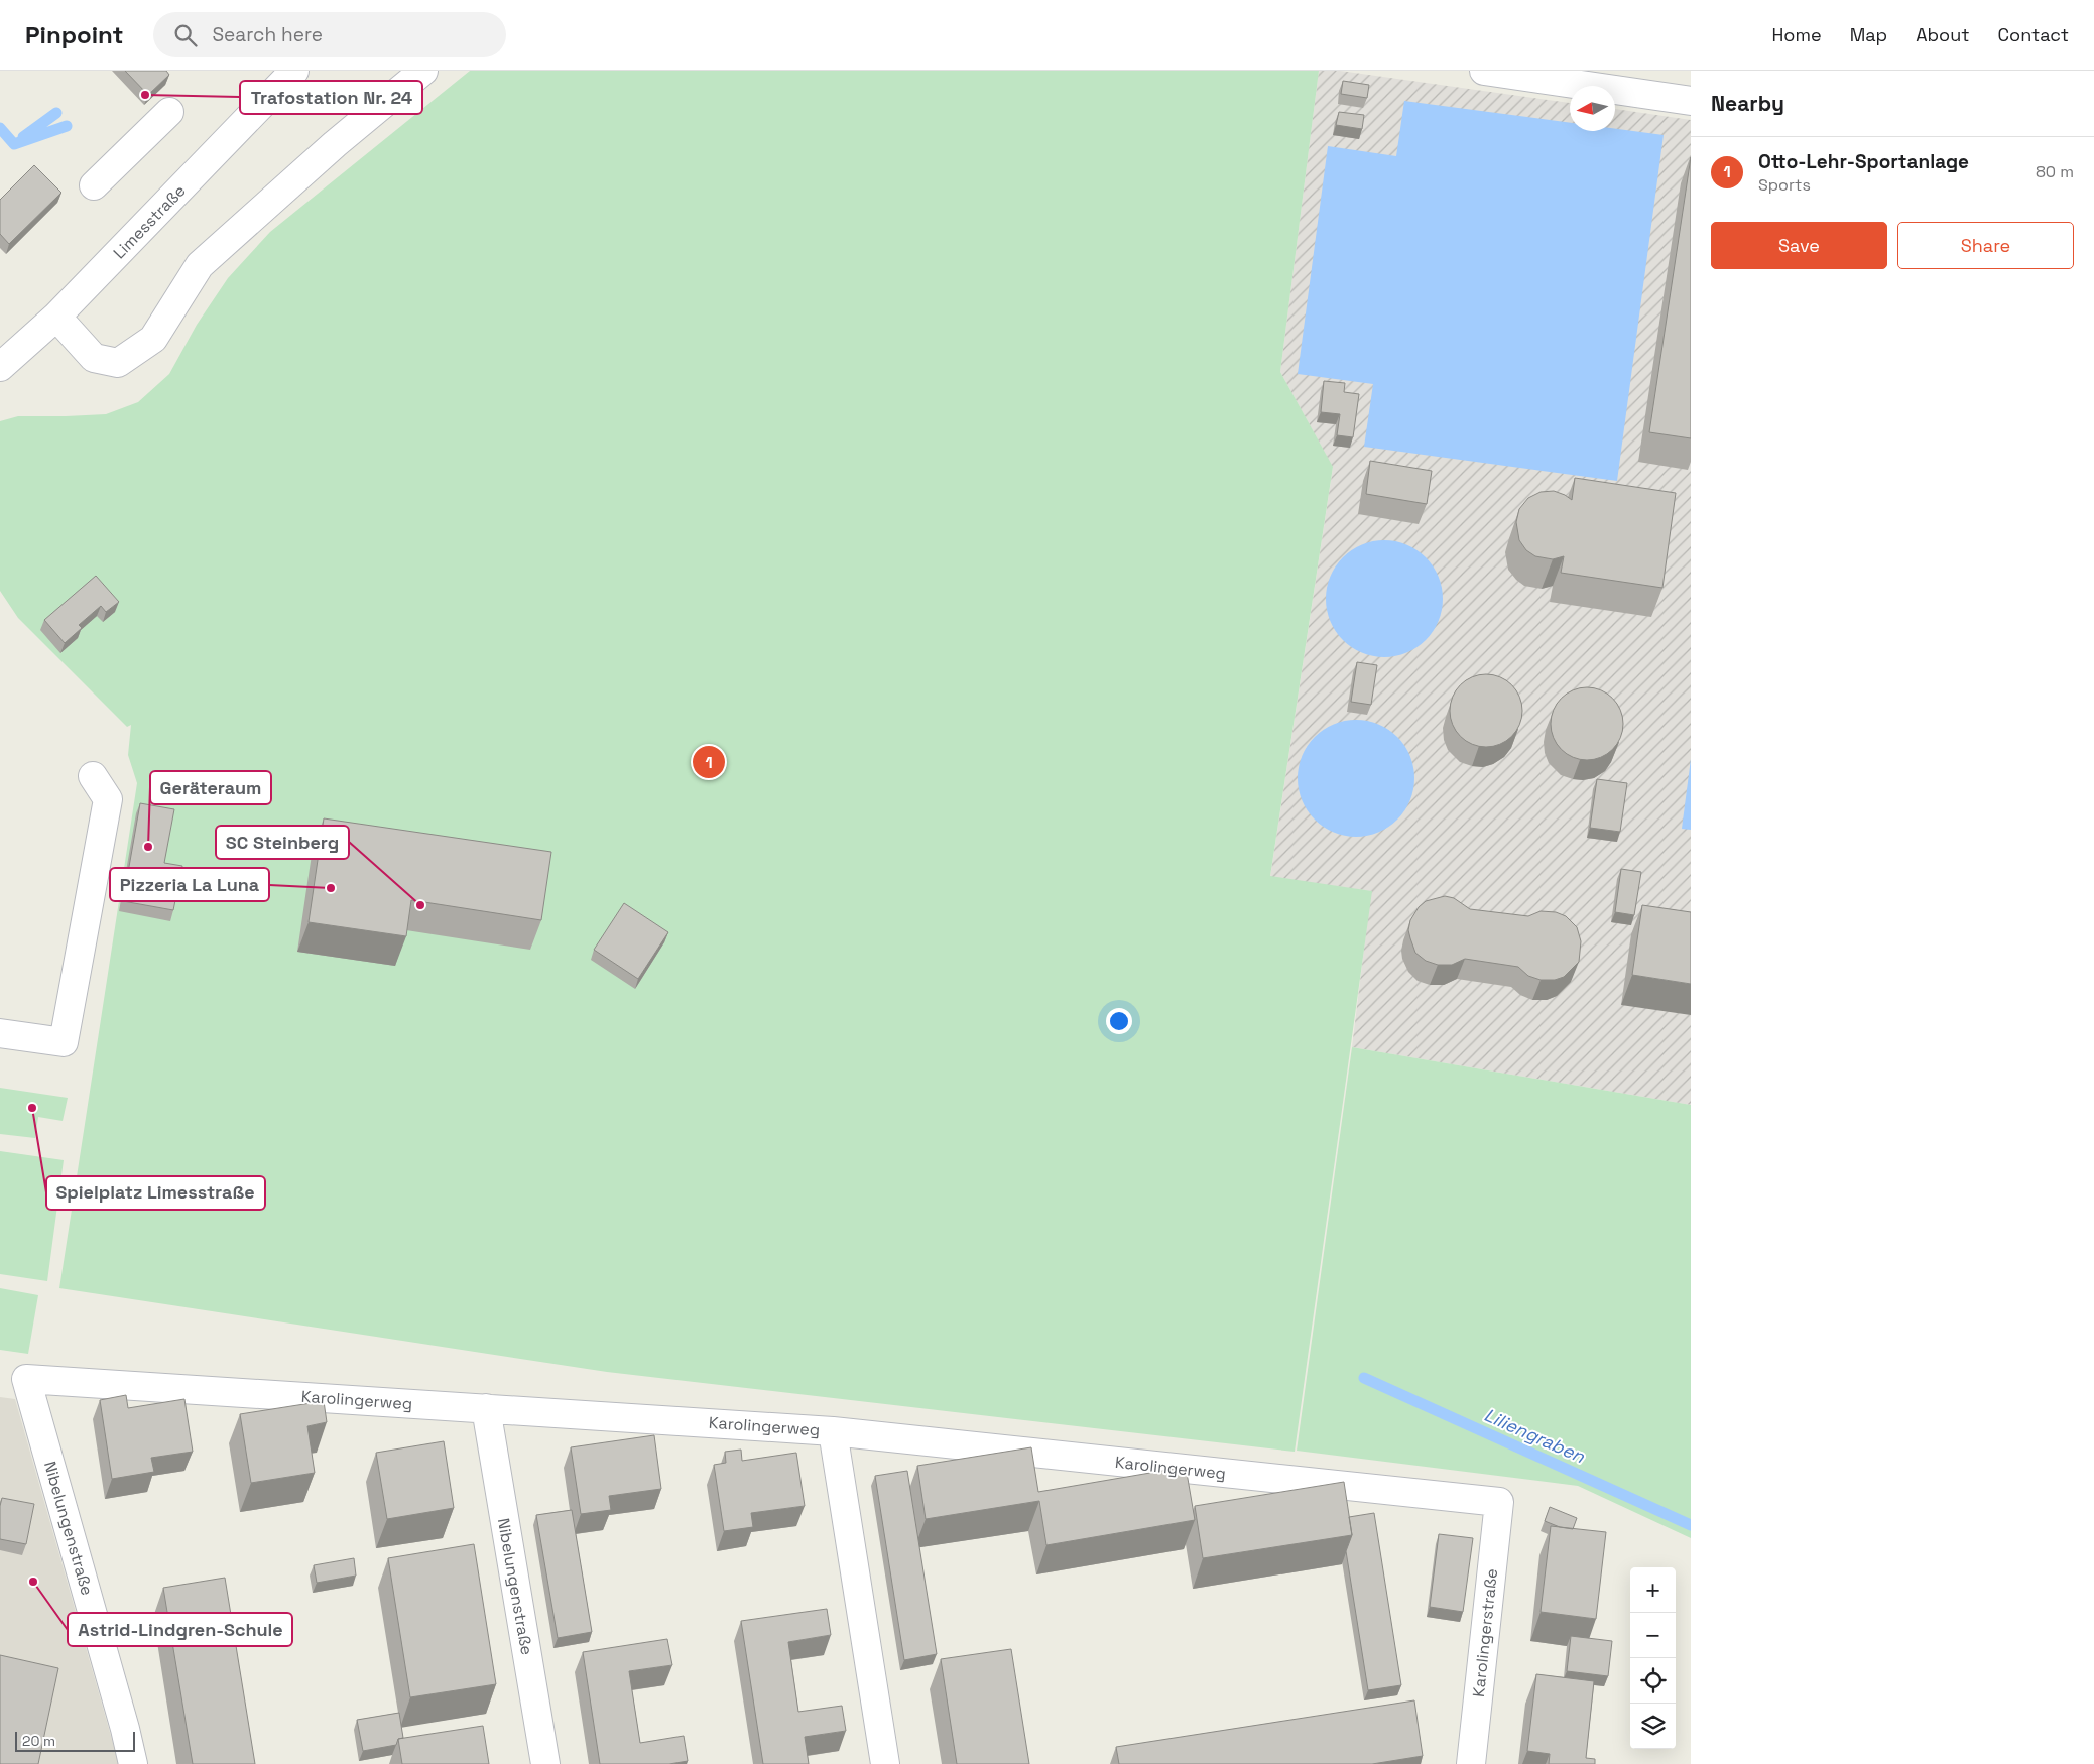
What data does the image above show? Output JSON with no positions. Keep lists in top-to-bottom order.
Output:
{
  "streets": {
    "street": [
      "Limesstraße",
      "Karolingerweg",
      "Nibelungenstraße",
      "Karolingerstraße"
    ]
  },
  "crossings": [
    ["Karolingerweg", "Nibelungenstraße"],
    ["Karolingerweg", "Karolingerstraße"]
  ],
  "water": ["Liliengraben"],
  "places": [
    "Trafostation Nr. 24",
    "Geräteraum",
    "Pizzeria La Luna",
    "SC Steinberg",
    "Spielplatz Limesstraße",
    "Astrid-Lindgren-Schule"
  ],
  "scale_bar": "20 m",
  "north": "left",
  "page": {
    "header": "Pinpoint",
    "search": "Search here",
    "nav": [
      "Home",
      "Map",
      "About",
      "Contact"
    ],
    "heading": "Nearby",
    "list": [
      {
        "mark": "1",
        "name": "Otto-Lehr-Sportanlage",
        "note": "Sports",
        "value": "80 m"
      }
    ],
    "buttons": ["Save", "Share"],
    "pins": "1",
    "map_buttons": ["+", "−"],
    "scale": "20 m"
  }
}
